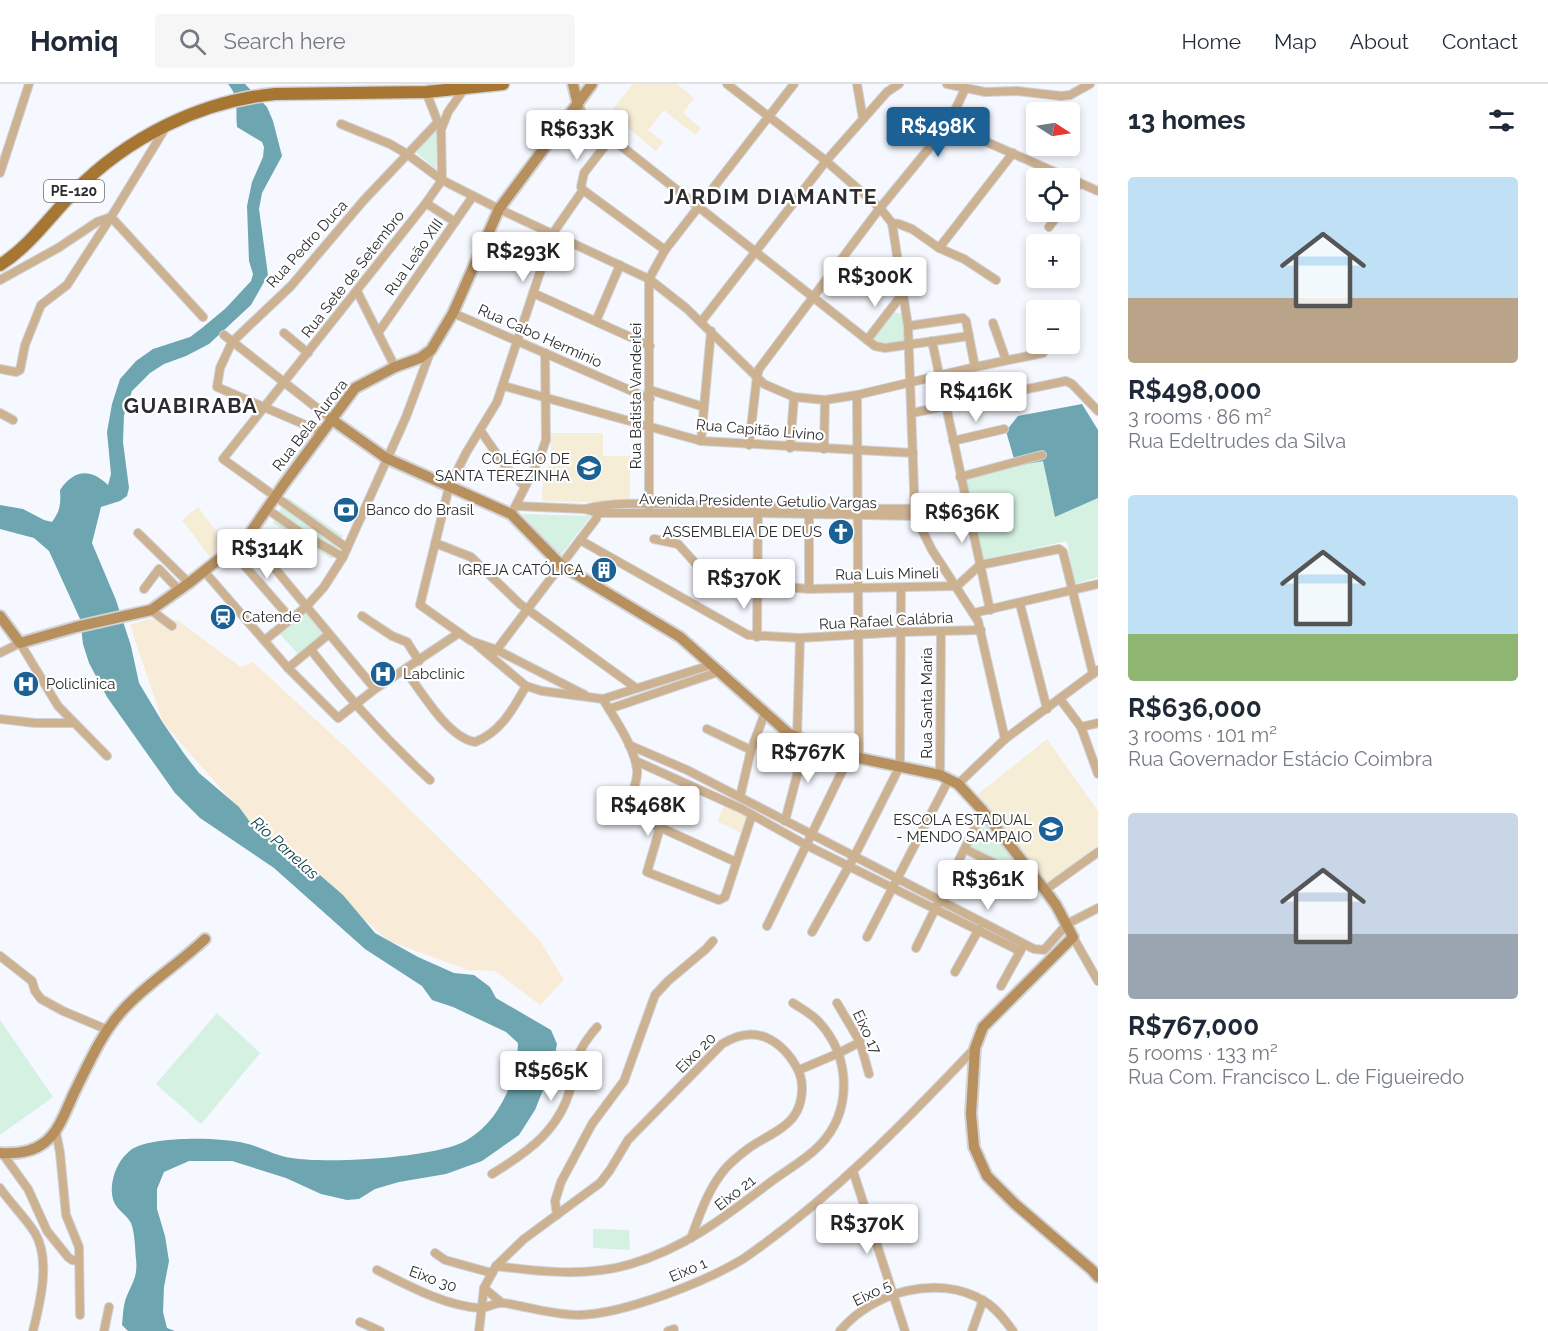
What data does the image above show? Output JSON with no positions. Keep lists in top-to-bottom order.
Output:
{
  "streets": {
    "main road": ["PE-120"],
    "street": [
      "Rua Pedro Duca",
      "Rua Leão XIII",
      "Rua Sete de Setembro",
      "Rua Cabo Herminio",
      "Rua Batista Vanderlei",
      "Rua Bela Aurora",
      "Rua Capitão Livino",
      "Avenida Presidente Getulio Vargas",
      "Rua Luis Mineli",
      "Rua Rafael Calábria",
      "Rua Santa Maria",
      "Eixo 17",
      "Eixo 20",
      "Eixo 21",
      "Eixo 1",
      "Eixo 30",
      "Eixo 5"
    ]
  },
  "crossings": [
    ["Rua Pedro Duca", "Rua Sete de Setembro"],
    ["Rua Sete de Setembro", "Rua Bela Aurora"],
    ["Rua Cabo Herminio", "Rua Batista Vanderlei"],
    ["Rua Batista Vanderlei", "Rua Capitão Livino"],
    ["Rua Batista Vanderlei", "Avenida Presidente Getulio Vargas"],
    ["Rua Rafael Calábria", "Rua Santa Maria"],
    ["Eixo 20", "Eixo 21"]
  ],
  "districts": ["JARDIM DIAMANTE", "GUABIRABA"],
  "water": ["Rio Panelas"],
  "places": {
    "school or university": ["COLÉGIO DE SANTA TEREZINHA", "ESCOLA ESTADUAL - MENDO SAMPAIO"],
    "bank": ["Banco do Brasil"],
    "church": ["ASSEMBLEIA DE DEUS"],
    "building": ["IGREJA CATÓLICA"],
    "station": ["Catende"],
    "hospital": ["Labclinic", "Policlinica"]
  },
  "north": "right",
  "page": {
    "header": "Homiq",
    "search": "Search here",
    "nav": [
      "Home",
      "Map",
      "About",
      "Contact"
    ],
    "heading": "13 homes",
    "map_buttons": ["+", "−"],
    "price": [
      "R$498K",
      "R$633K",
      "R$293K",
      "R$300K",
      "R$416K",
      "R$636K",
      "R$314K",
      "R$370K",
      "R$767K",
      "R$468K",
      "R$361K",
      "R$565K",
      "R$370K"
    ],
    "list": [
      {
        "name": "R$498,000",
        "note": "3 rooms · 86 m² · Rua Edeltrudes da Silva"
      },
      {
        "name": "R$636,000",
        "note": "3 rooms · 101 m² · Rua Governador Estácio Coimbra"
      },
      {
        "name": "R$767,000",
        "note": "5 rooms · 133 m² · Rua Com. Francisco L. de Figueiredo"
      }
    ]
  }
}
